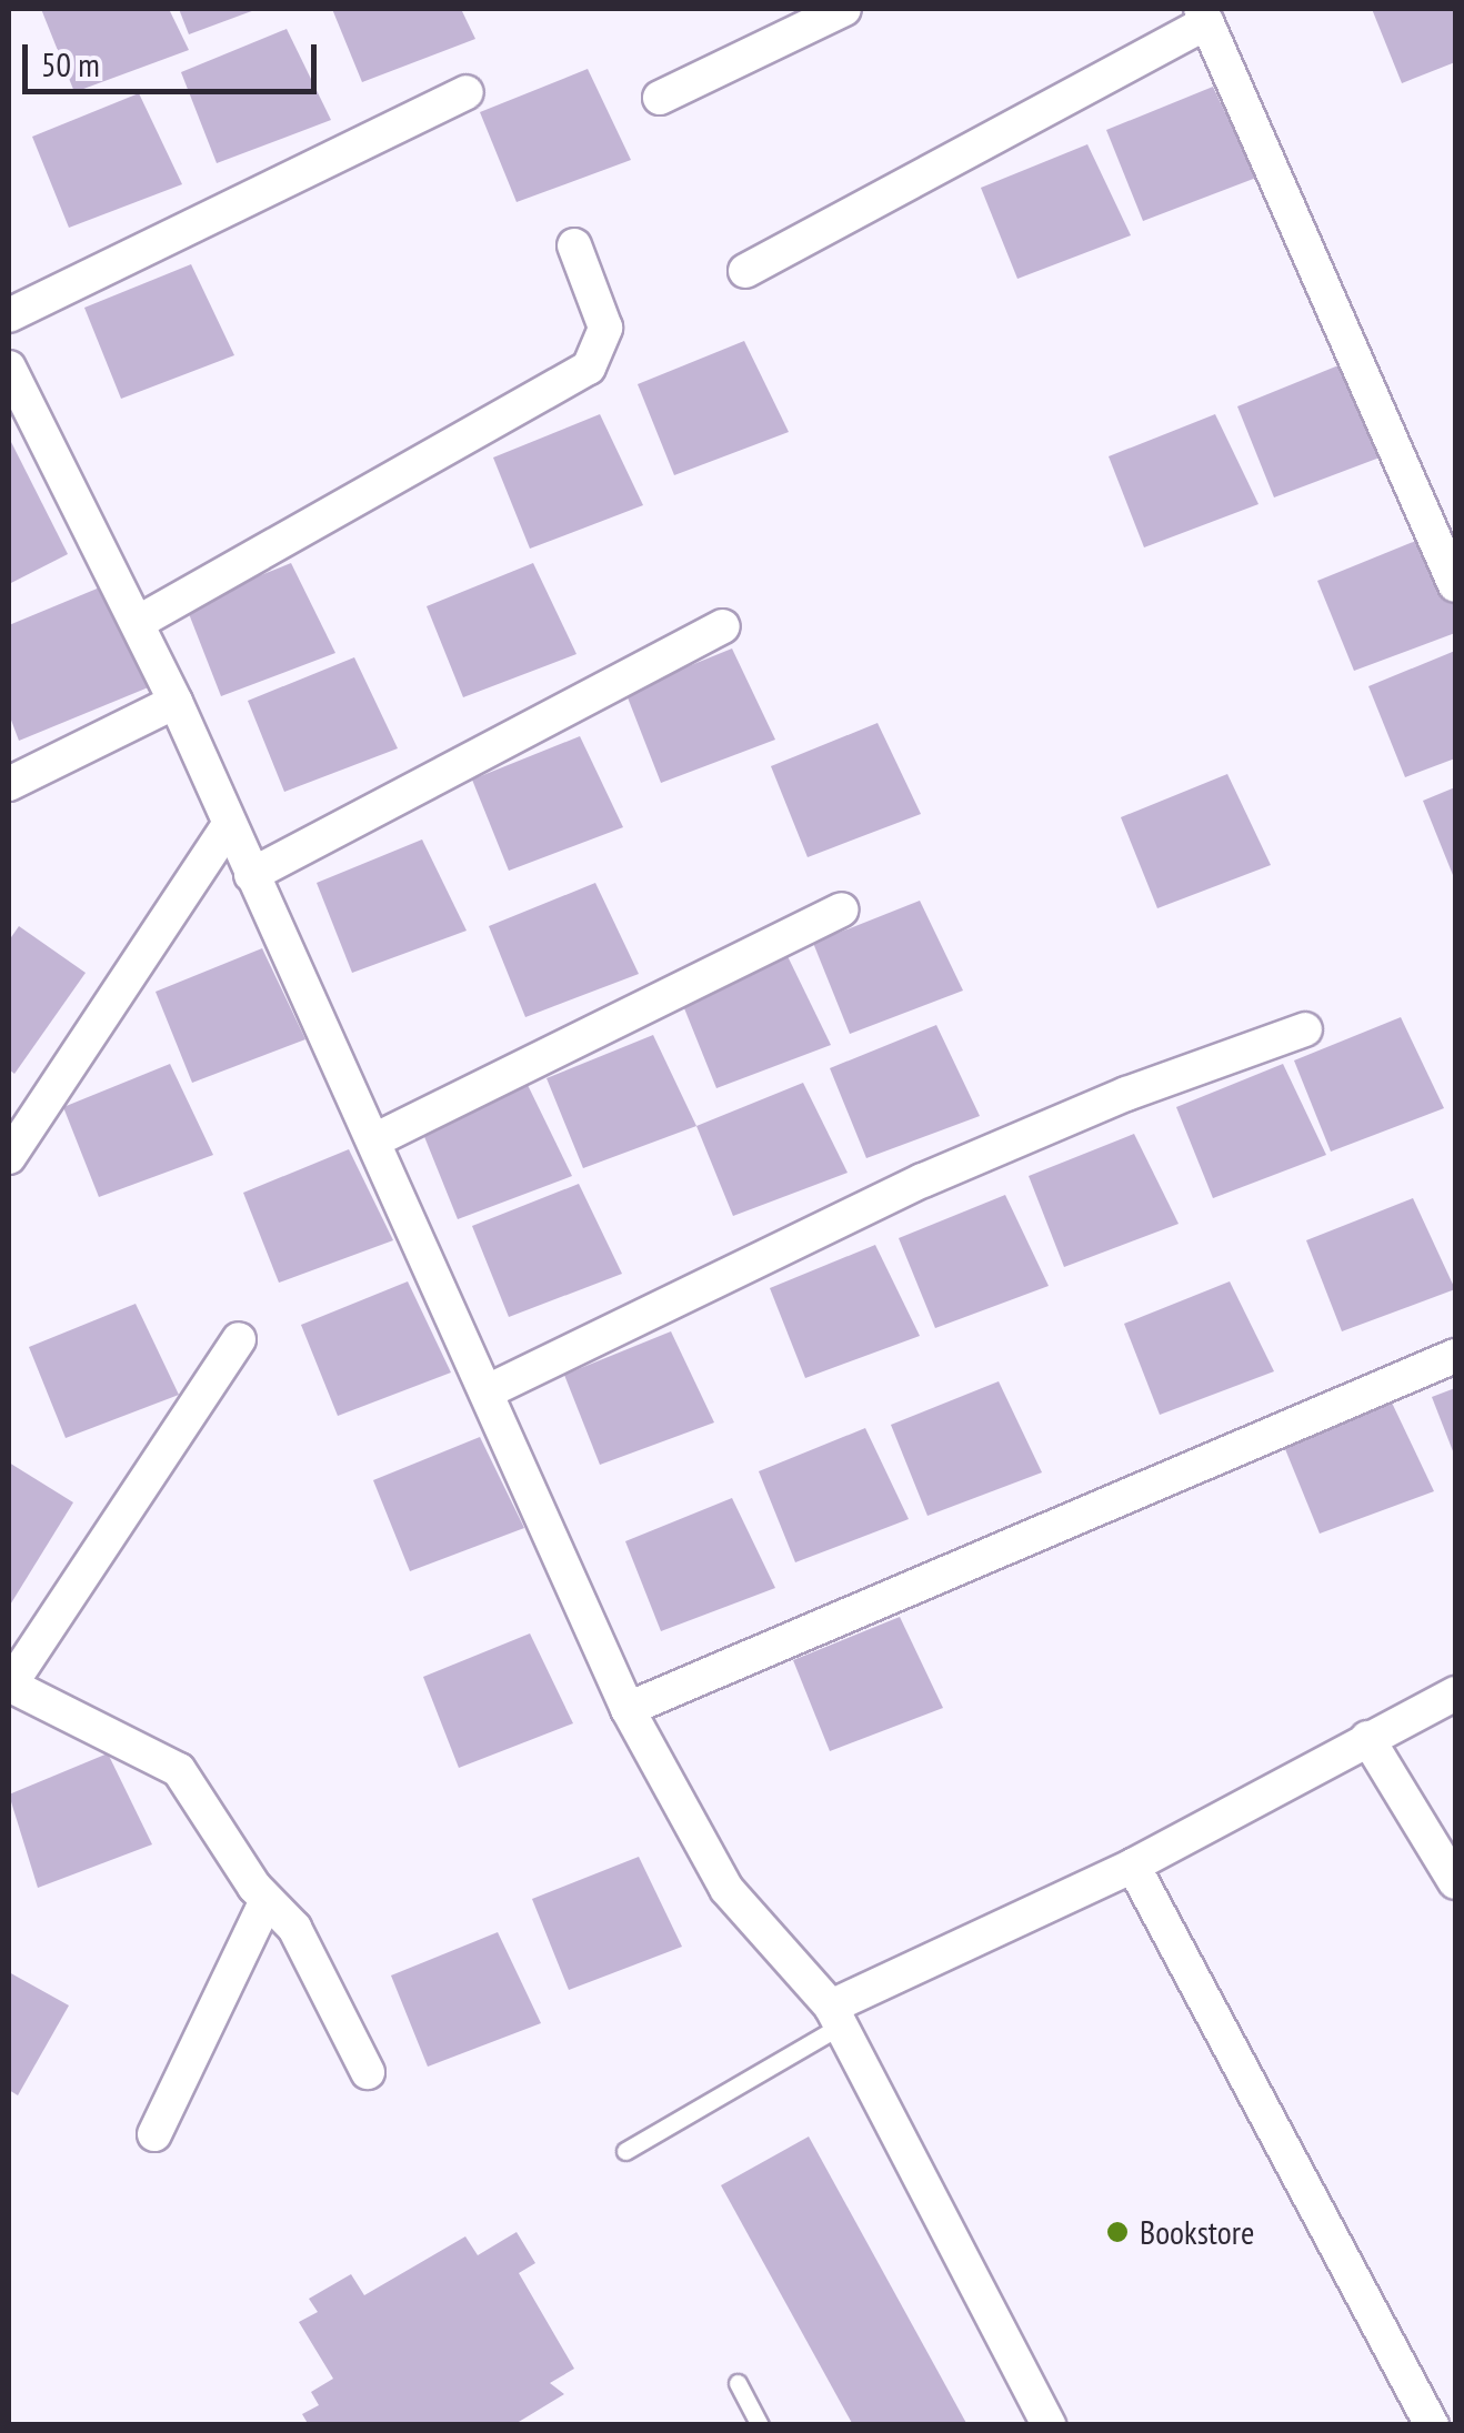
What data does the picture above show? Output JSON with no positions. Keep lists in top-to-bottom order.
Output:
{
  "places": ["Bookstore"],
  "scale_bar": "50 m"
}
